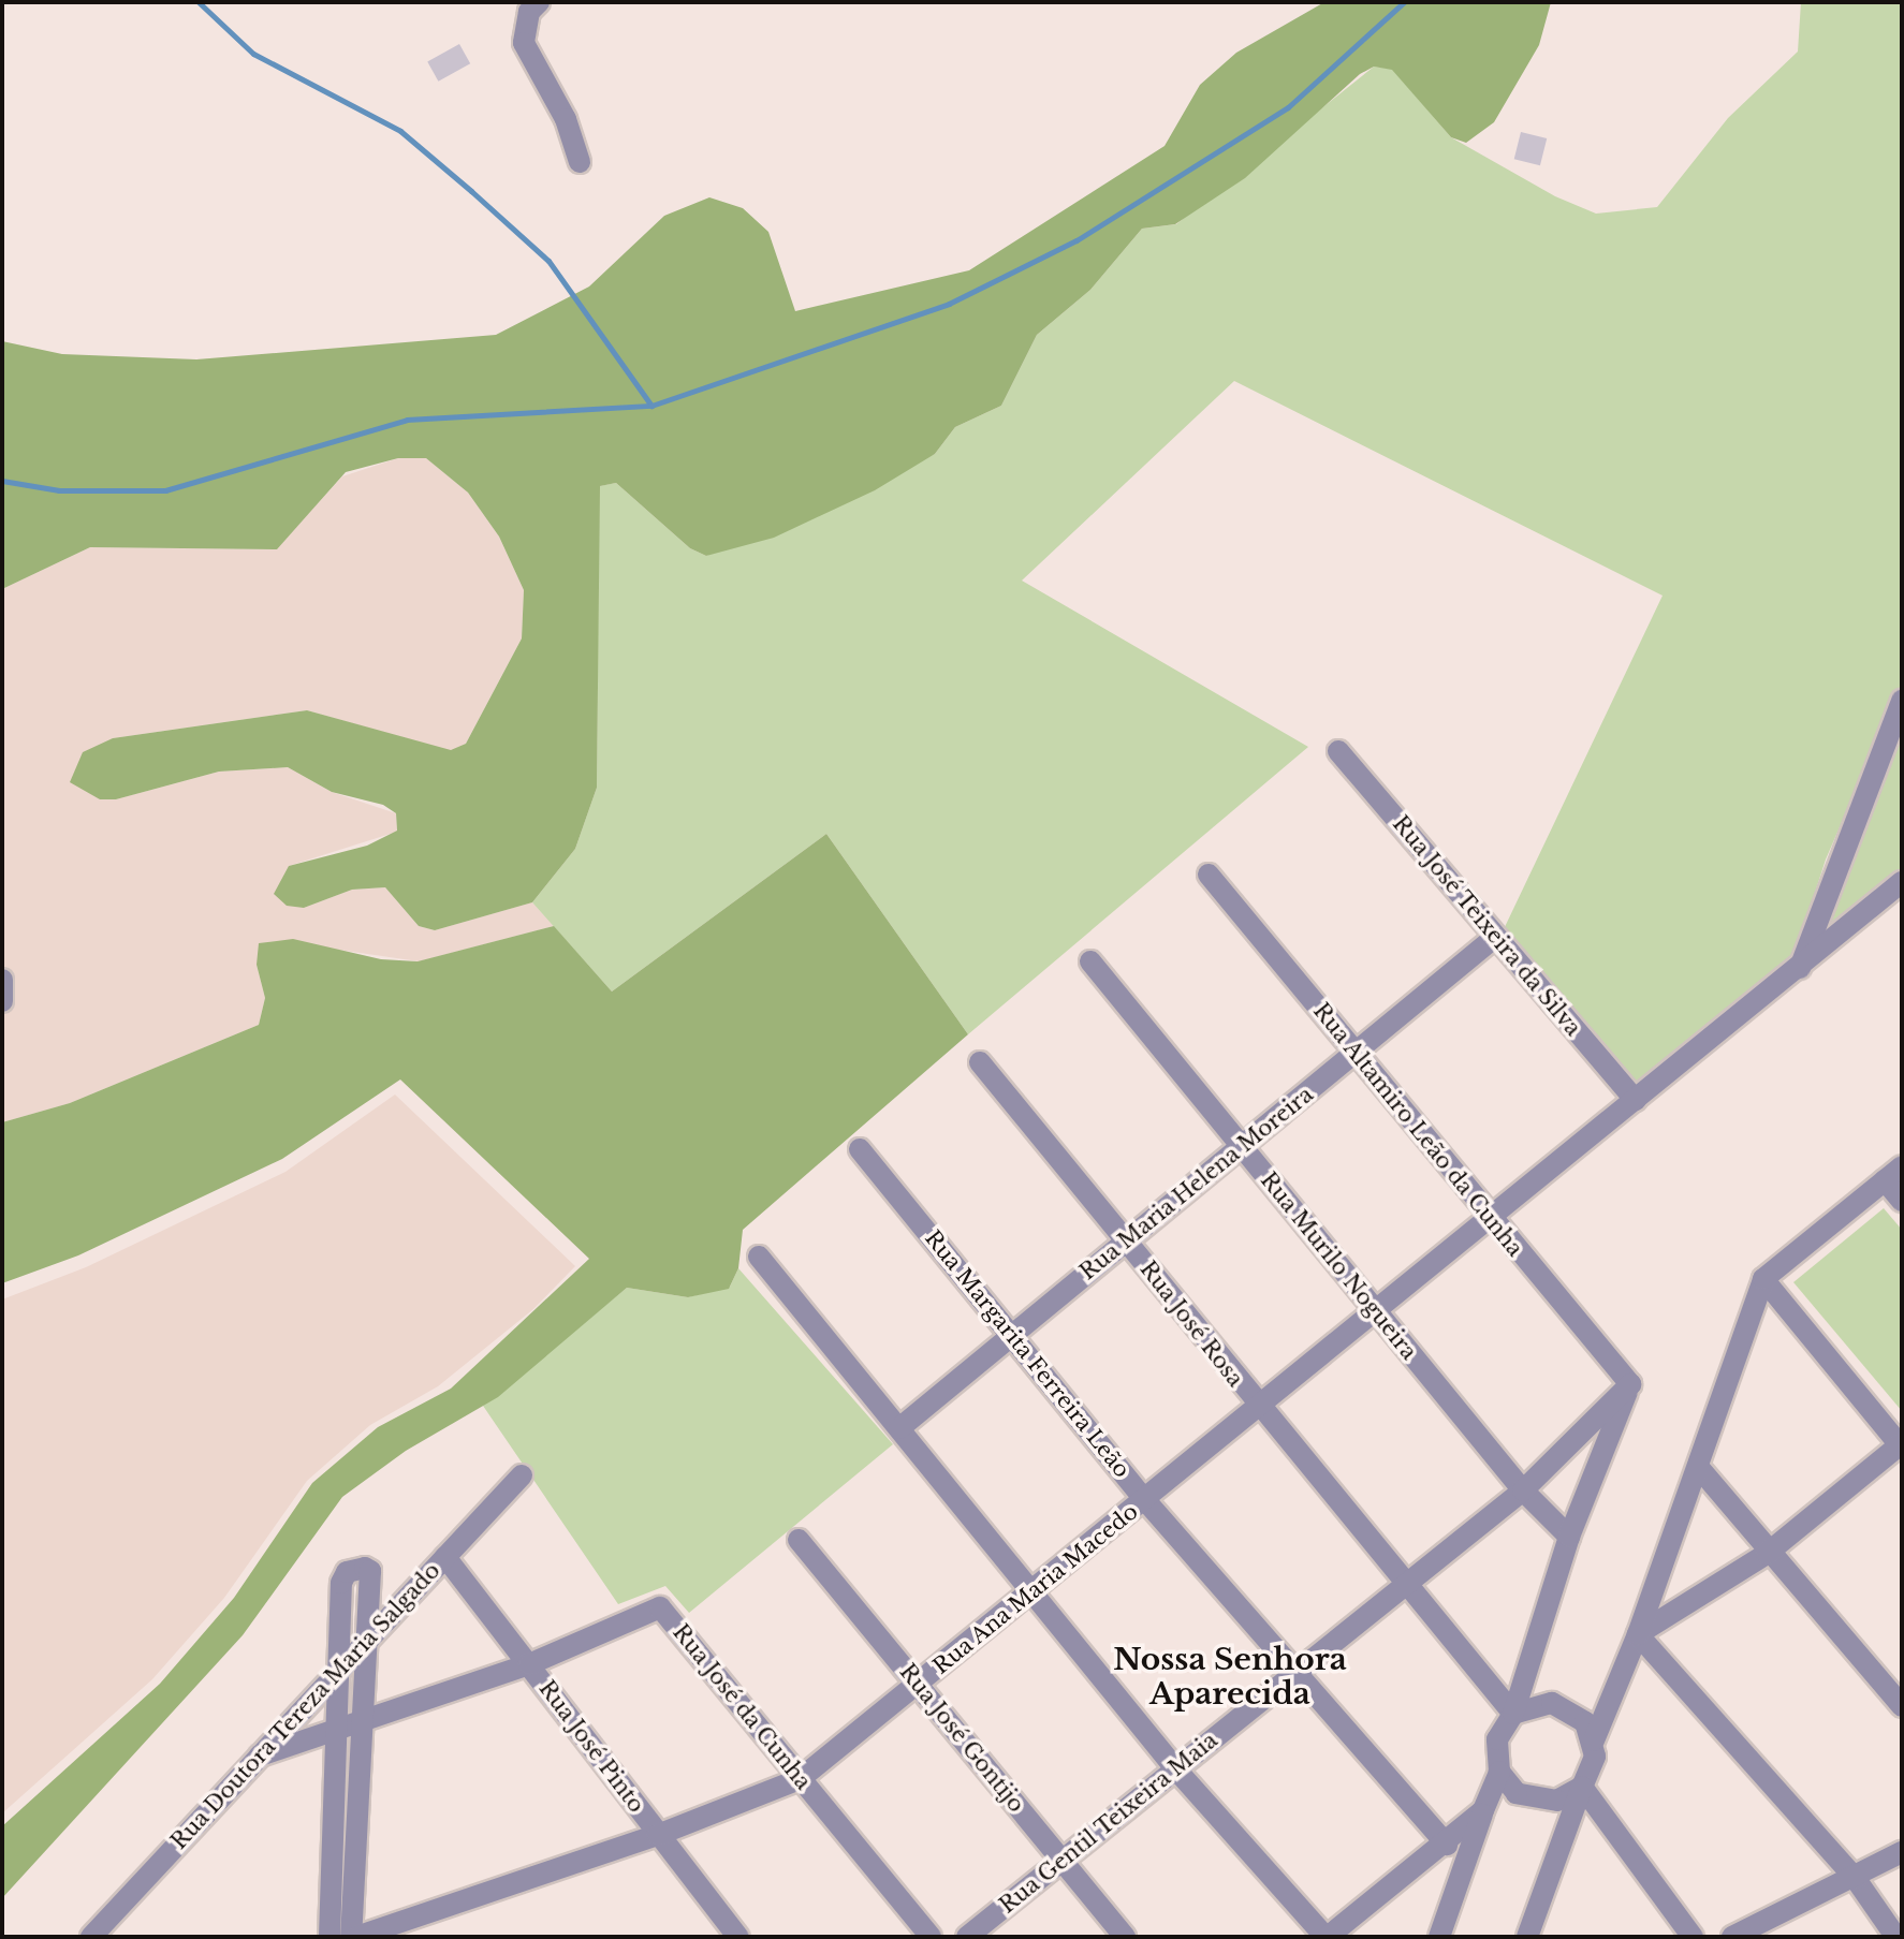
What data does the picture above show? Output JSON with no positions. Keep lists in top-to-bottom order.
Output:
{
  "streets": {
    "street": [
      "Rua José Teixeira da Silva",
      "Rua Altamiro Leão da Cunha",
      "Rua Maria Helena Moreira",
      "Rua Murilo Nogueira",
      "Rua José Rosa",
      "Rua Margarita Ferreira Leão",
      "Rua Ana Maria Macedo",
      "Rua Doutora Tereza Maria Salgado",
      "Rua José da Cunha",
      "Rua José Gontijo",
      "Rua José Pinto",
      "Rua Gentil Teixeira Maia"
    ]
  },
  "crossings": [
    ["Rua José Teixeira da Silva", "Rua Maria Helena Moreira"],
    ["Rua José Teixeira da Silva", "Rua Ana Maria Macedo"],
    ["Rua Altamiro Leão da Cunha", "Rua Maria Helena Moreira"],
    ["Rua Altamiro Leão da Cunha", "Rua Ana Maria Macedo"],
    ["Rua Altamiro Leão da Cunha", "Rua Gentil Teixeira Maia"],
    ["Rua Maria Helena Moreira", "Rua Murilo Nogueira"],
    ["Rua Maria Helena Moreira", "Rua José Rosa"],
    ["Rua Maria Helena Moreira", "Rua Margarita Ferreira Leão"],
    ["Rua Murilo Nogueira", "Rua Ana Maria Macedo"],
    ["Rua Murilo Nogueira", "Rua Gentil Teixeira Maia"],
    ["Rua José Rosa", "Rua Ana Maria Macedo"],
    ["Rua José Rosa", "Rua Gentil Teixeira Maia"],
    ["Rua Margarita Ferreira Leão", "Rua Ana Maria Macedo"],
    ["Rua Margarita Ferreira Leão", "Rua Gentil Teixeira Maia"],
    ["Rua Ana Maria Macedo", "Rua José da Cunha"],
    ["Rua Ana Maria Macedo", "Rua José Gontijo"],
    ["Rua Ana Maria Macedo", "Rua José Pinto"],
    ["Rua Doutora Tereza Maria Salgado", "Rua José da Cunha"],
    ["Rua Doutora Tereza Maria Salgado", "Rua José Pinto"],
    ["Rua José da Cunha", "Rua José Pinto"],
    ["Rua José Gontijo", "Rua Gentil Teixeira Maia"]
  ],
  "districts": ["Nossa Senhora Aparecida"]
}
